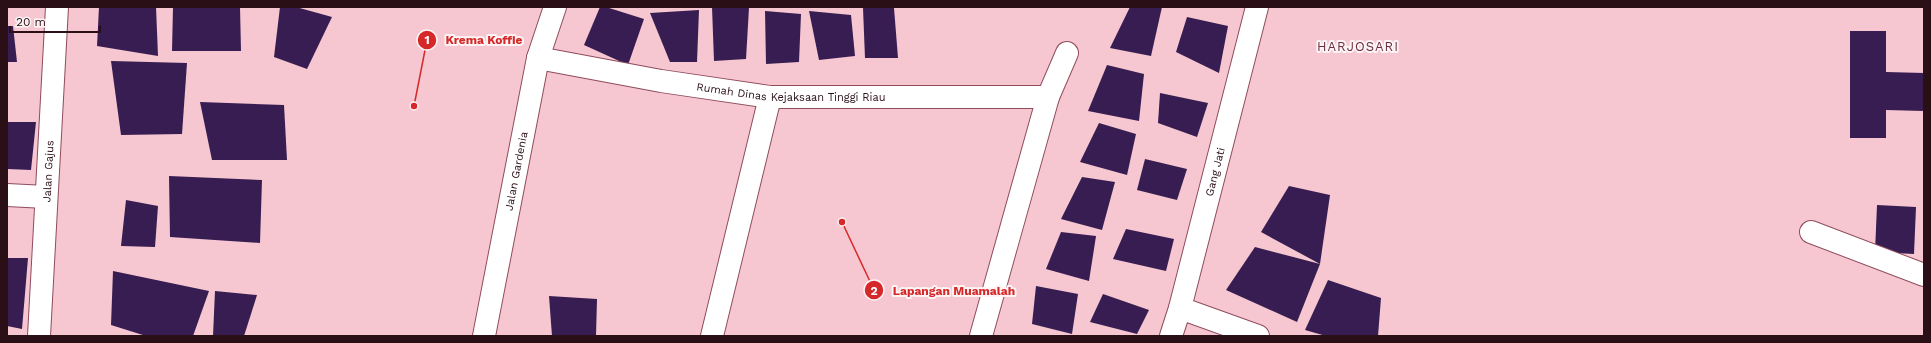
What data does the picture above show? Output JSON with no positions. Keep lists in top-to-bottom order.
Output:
{
  "streets": {
    "street": [
      "Rumah Dinas Kejaksaan Tinggi Riau",
      "Jalan Gardenia",
      "Jalan Gajus",
      "Gang Jati"
    ]
  },
  "crossings": [
    ["Rumah Dinas Kejaksaan Tinggi Riau", "Jalan Gardenia"]
  ],
  "districts": ["HARJOSARI"],
  "places": ["Krema Koffie", "Lapangan Muamalah"],
  "scale_bar": "20 m"
}
